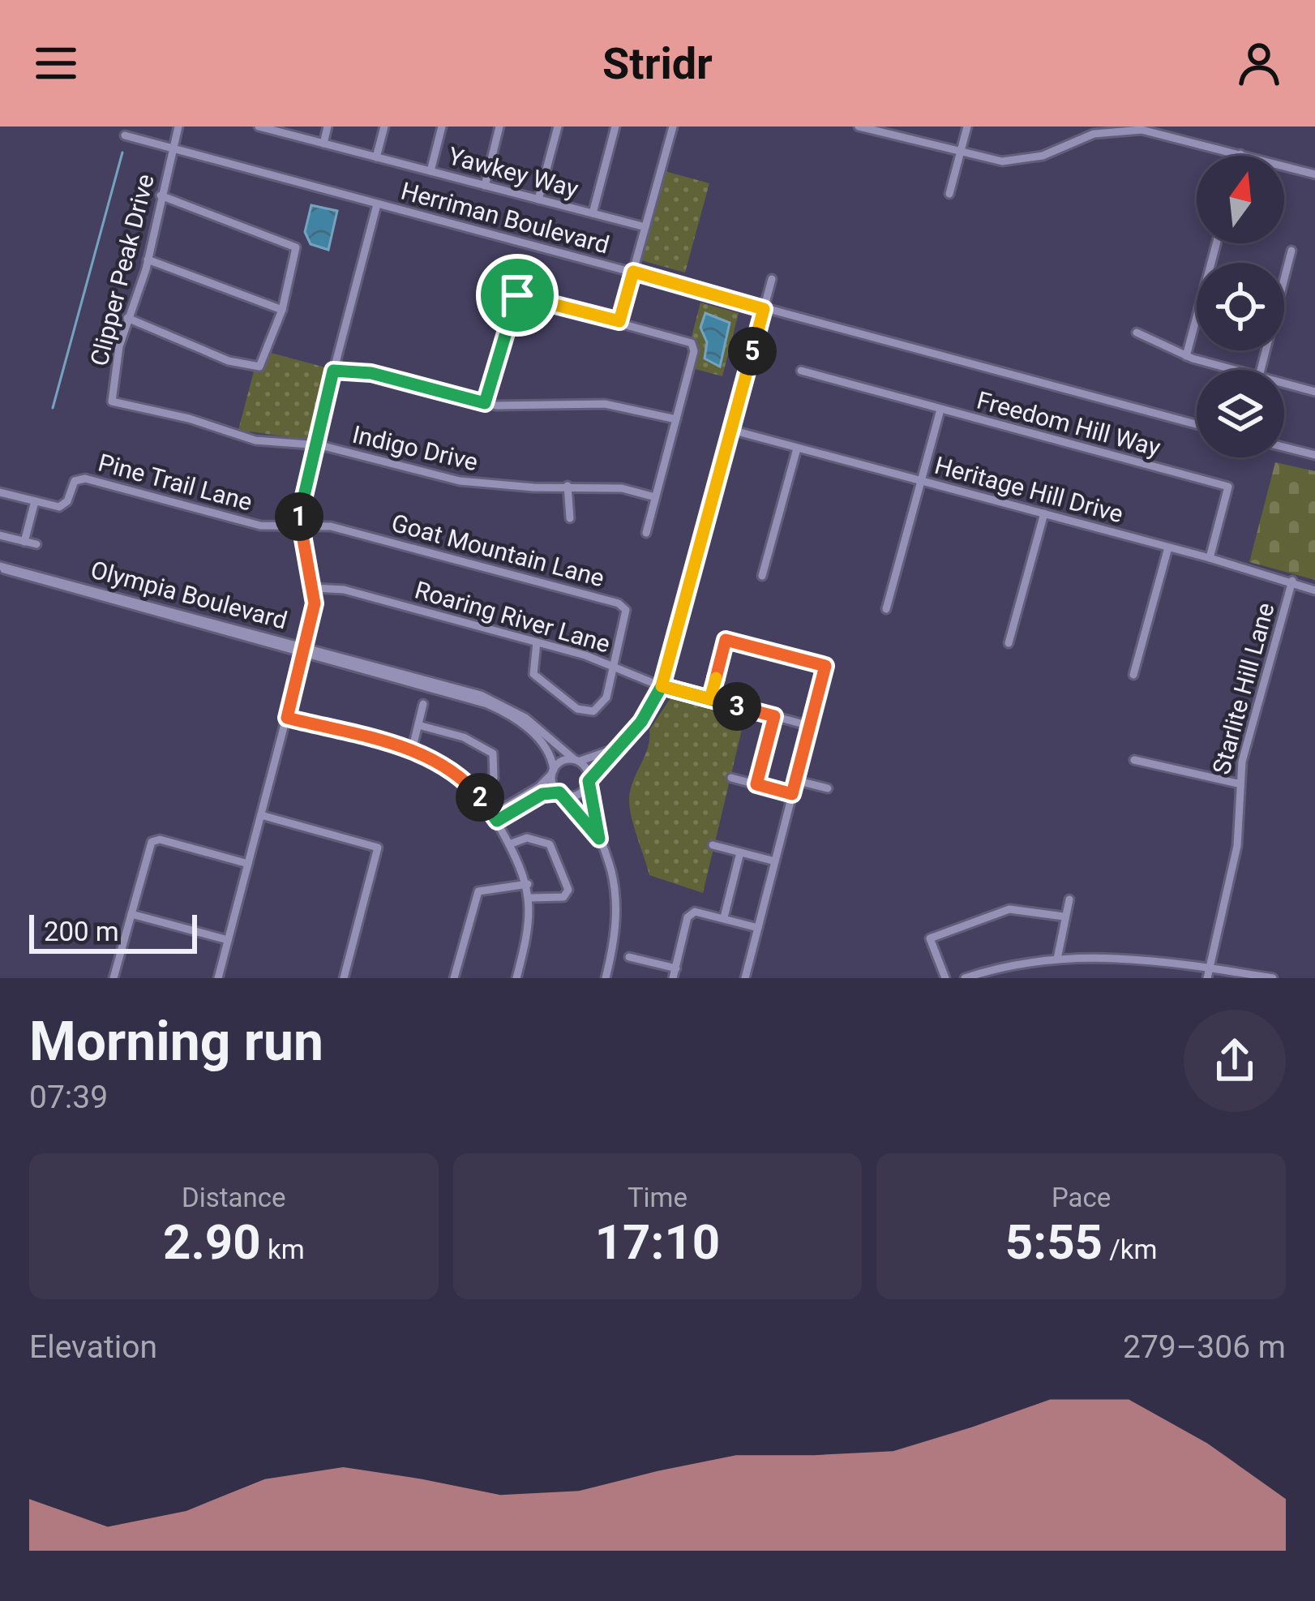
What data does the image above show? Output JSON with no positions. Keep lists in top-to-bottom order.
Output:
{
  "streets": {
    "street": [
      "Yawkey Way",
      "Herriman Boulevard",
      "Clipper Peak Drive",
      "Freedom Hill Way",
      "Indigo Drive",
      "Pine Trail Lane",
      "Heritage Hill Drive",
      "Goat Mountain Lane",
      "Olympia Boulevard",
      "Roaring River Lane",
      "Starlite Hill Lane"
    ]
  },
  "crossings": [
    ["Herriman Boulevard", "Clipper Peak Drive"],
    ["Clipper Peak Drive", "Indigo Drive"],
    ["Freedom Hill Way", "Heritage Hill Drive"],
    ["Pine Trail Lane", "Goat Mountain Lane"],
    ["Heritage Hill Drive", "Starlite Hill Lane"],
    ["Goat Mountain Lane", "Roaring River Lane"]
  ],
  "scale_bar": "200 m",
  "north": "top",
  "page": {
    "header": "Stridr",
    "pins": [
      "5",
      "1",
      "3",
      "2"
    ],
    "scale": "200 m",
    "heading": ["Morning run", "07:39"],
    "stats": [
      ["Distance", "2.90 km"],
      ["Time", "17:10"],
      ["Pace", "5:55 /km"]
    ],
    "chart": ["Elevation", "279–306 m"]
  }
}
